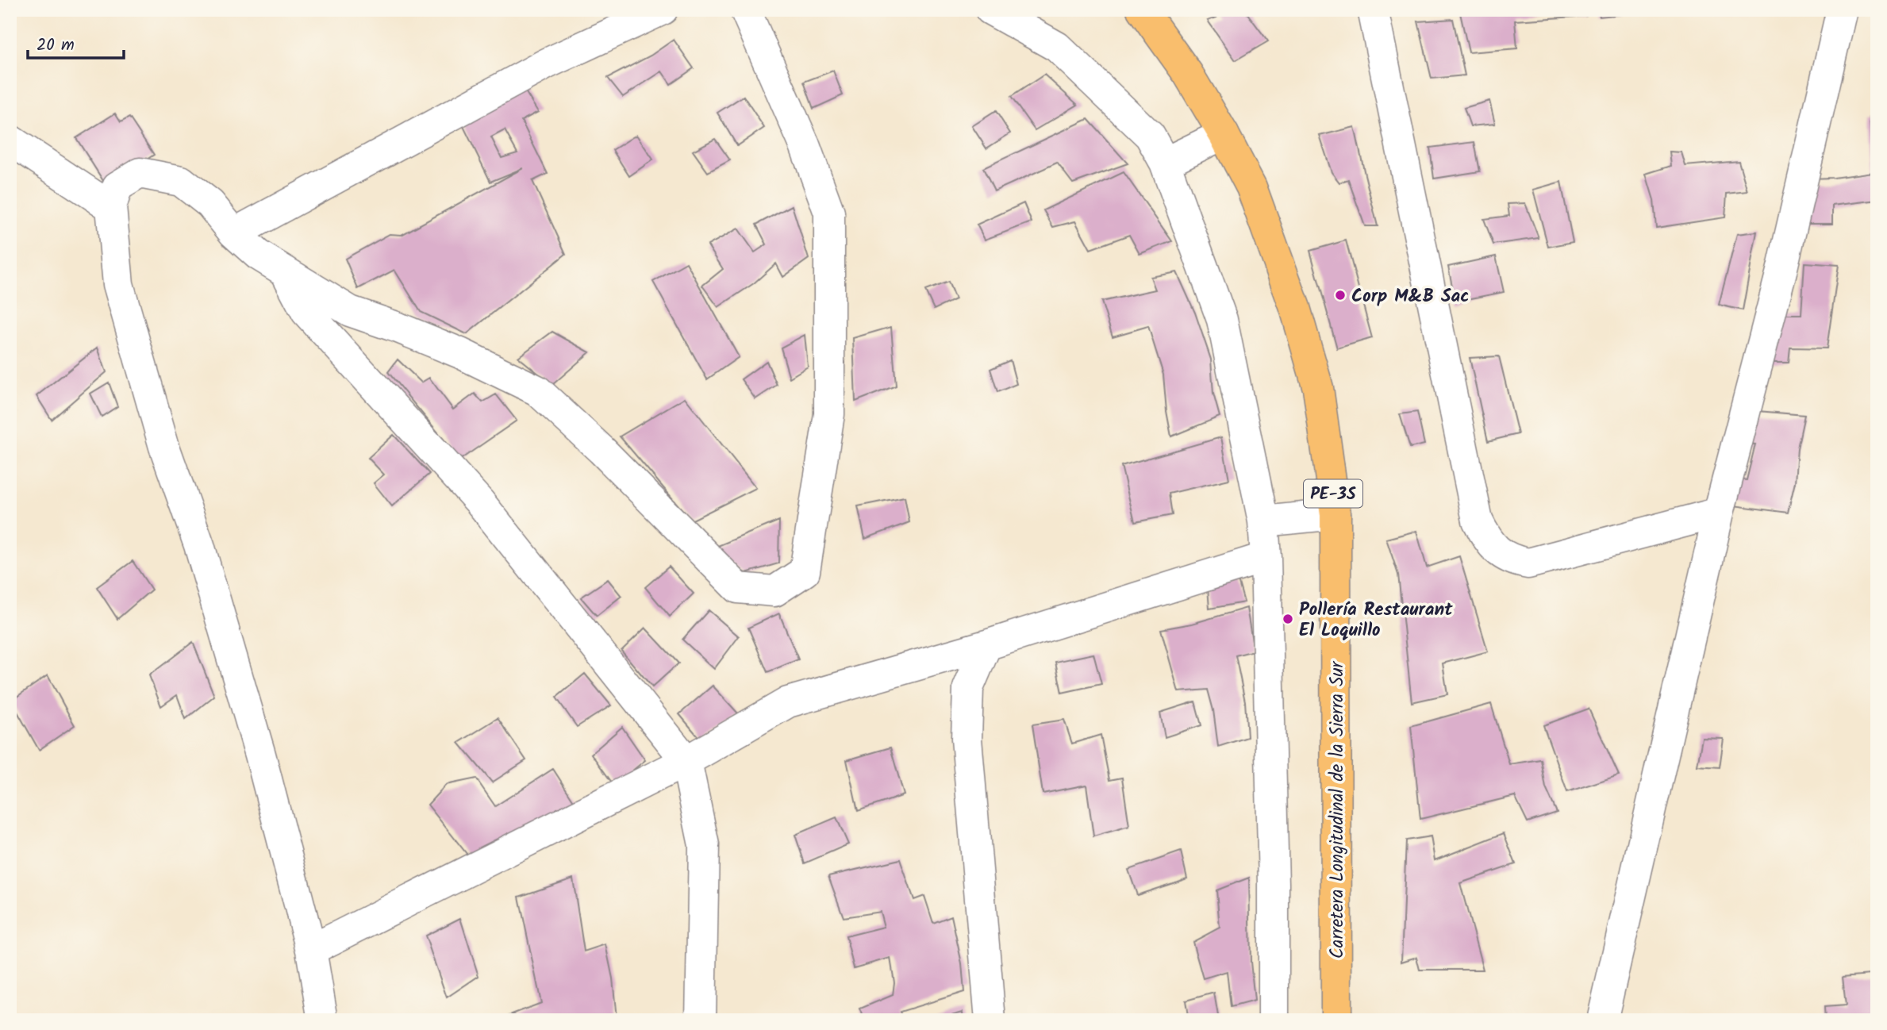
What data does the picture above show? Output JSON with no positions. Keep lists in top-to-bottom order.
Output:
{
  "streets": {
    "highway": ["PE-3S", "Carretera Longitudinal de la Sierra Sur"]
  },
  "places": ["Corp M&B Sac", "Pollería Restaurant El Loquillo"],
  "scale_bar": "20 m"
}
